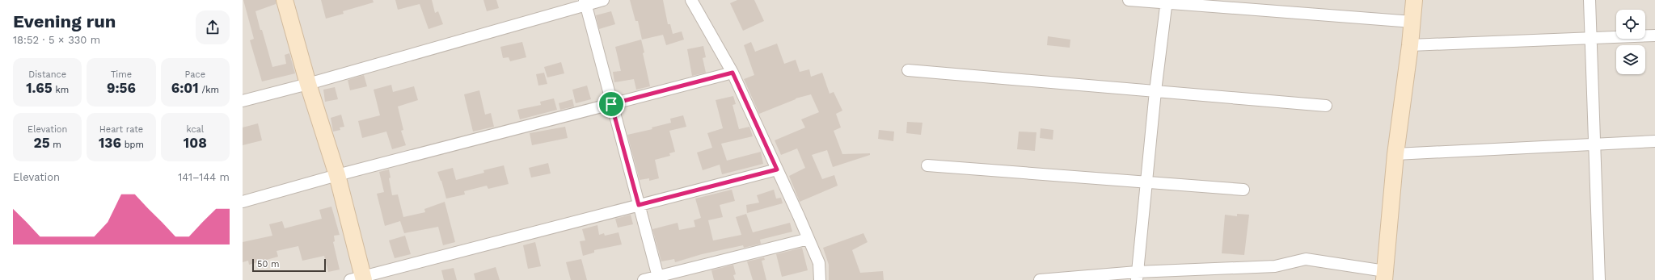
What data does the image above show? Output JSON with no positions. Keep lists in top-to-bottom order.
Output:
{
  "scale_bar": "50 m",
  "page": {
    "heading": ["Evening run", "18:52 · 5 × 330 m"],
    "stats": [
      ["Distance", "1.65 km"],
      ["Time", "9:56"],
      ["Pace", "6:01 /km"],
      ["Elevation", "25 m"],
      ["Heart rate", "136 bpm"],
      ["kcal", "108"]
    ],
    "chart": ["Elevation", "141–144 m"],
    "scale": "50 m"
  }
}
